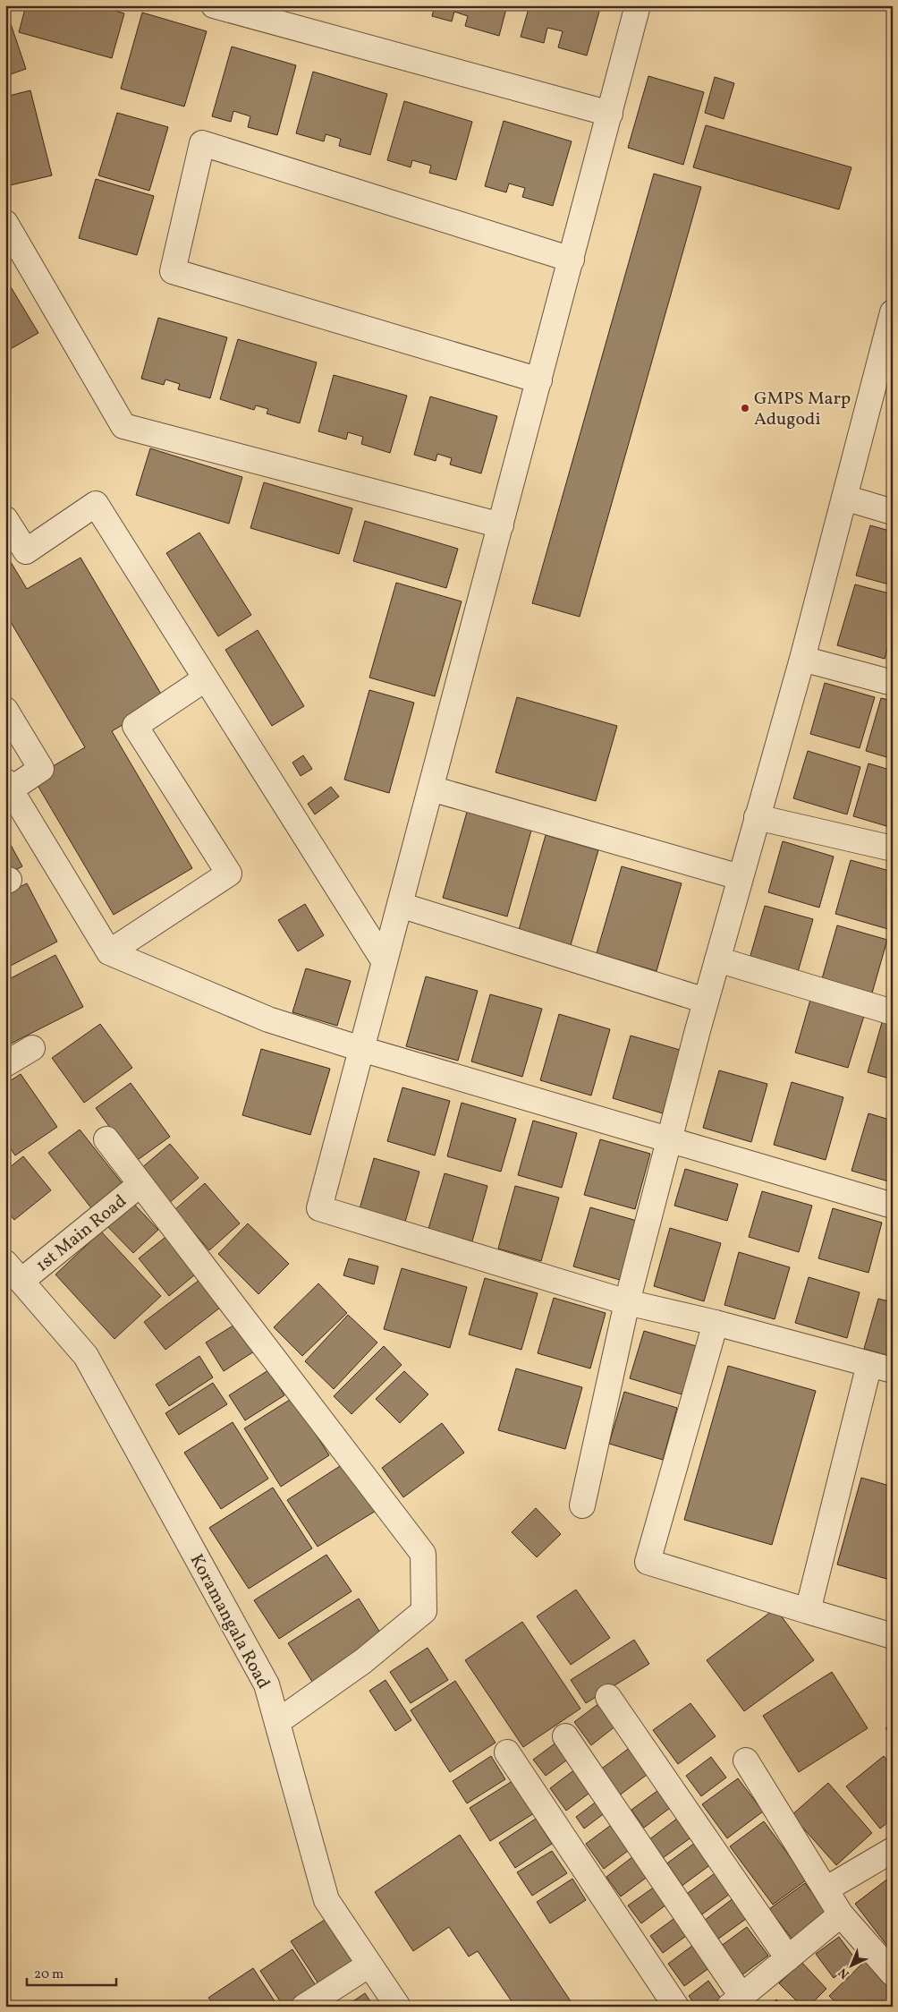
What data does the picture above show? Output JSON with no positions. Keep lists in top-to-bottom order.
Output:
{
  "streets": {
    "street": ["1st Main Road", "Koramangala Road"]
  },
  "crossings": [
    ["1st Main Road", "Koramangala Road"]
  ],
  "places": ["GMPS Marp Adugodi"],
  "scale_bar": "20 m",
  "north": "bottom left"
}
